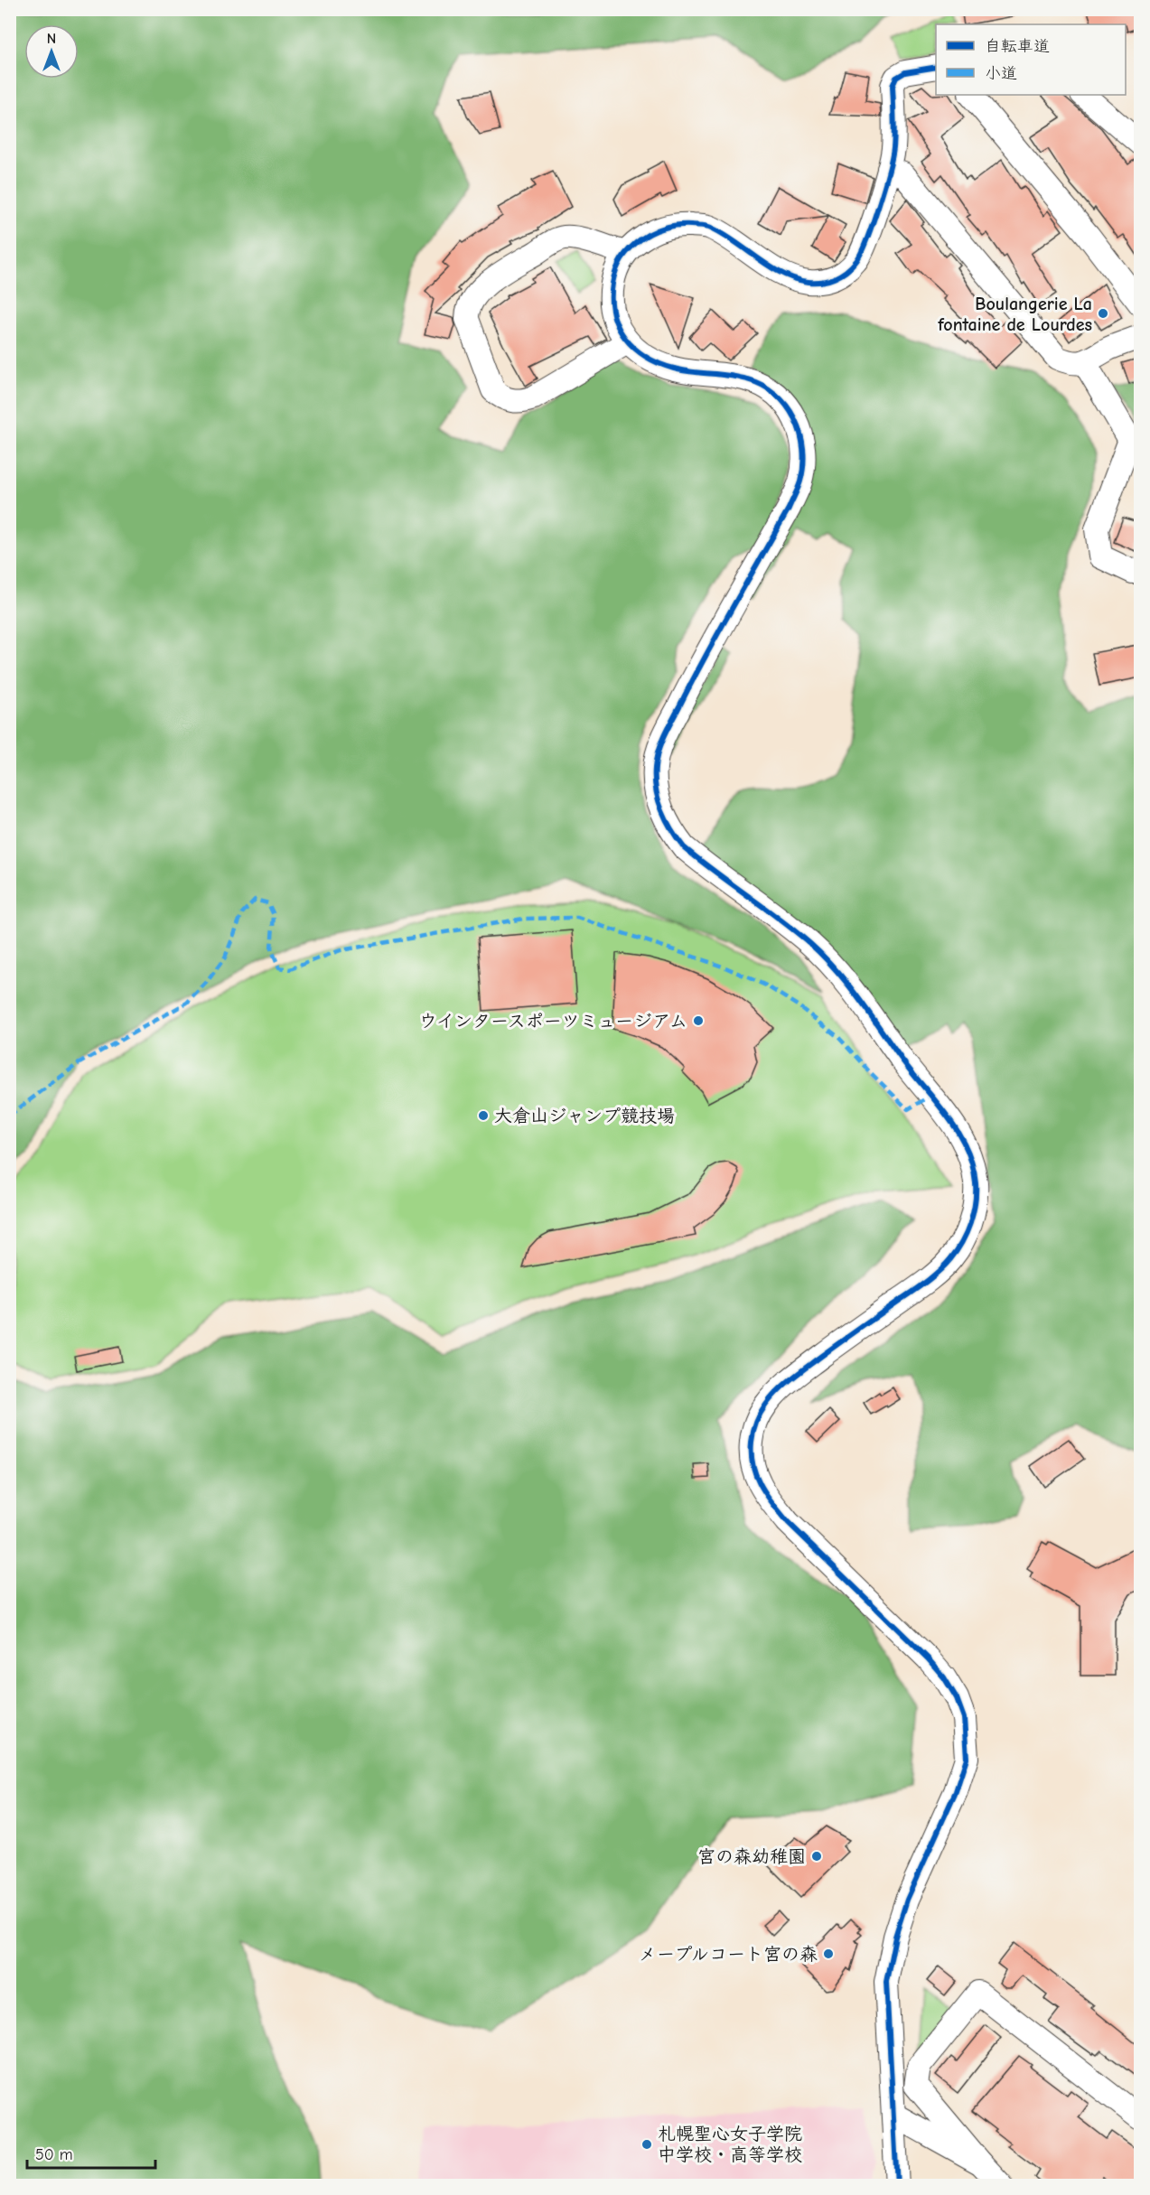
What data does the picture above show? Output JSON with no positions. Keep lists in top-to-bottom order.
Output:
{
  "places": [
    "Boulangerie La fontaine de Lourdes",
    "ウインタースポーツミュージアム",
    "大倉山ジャンプ競技場",
    "宮の森幼稚園",
    "メープルコート宮の森",
    "札幌聖心女子学院 中学校・高等学校"
  ],
  "legend": ["自転車道", "小道"],
  "scale_bar": "50 m",
  "north": "top"
}
